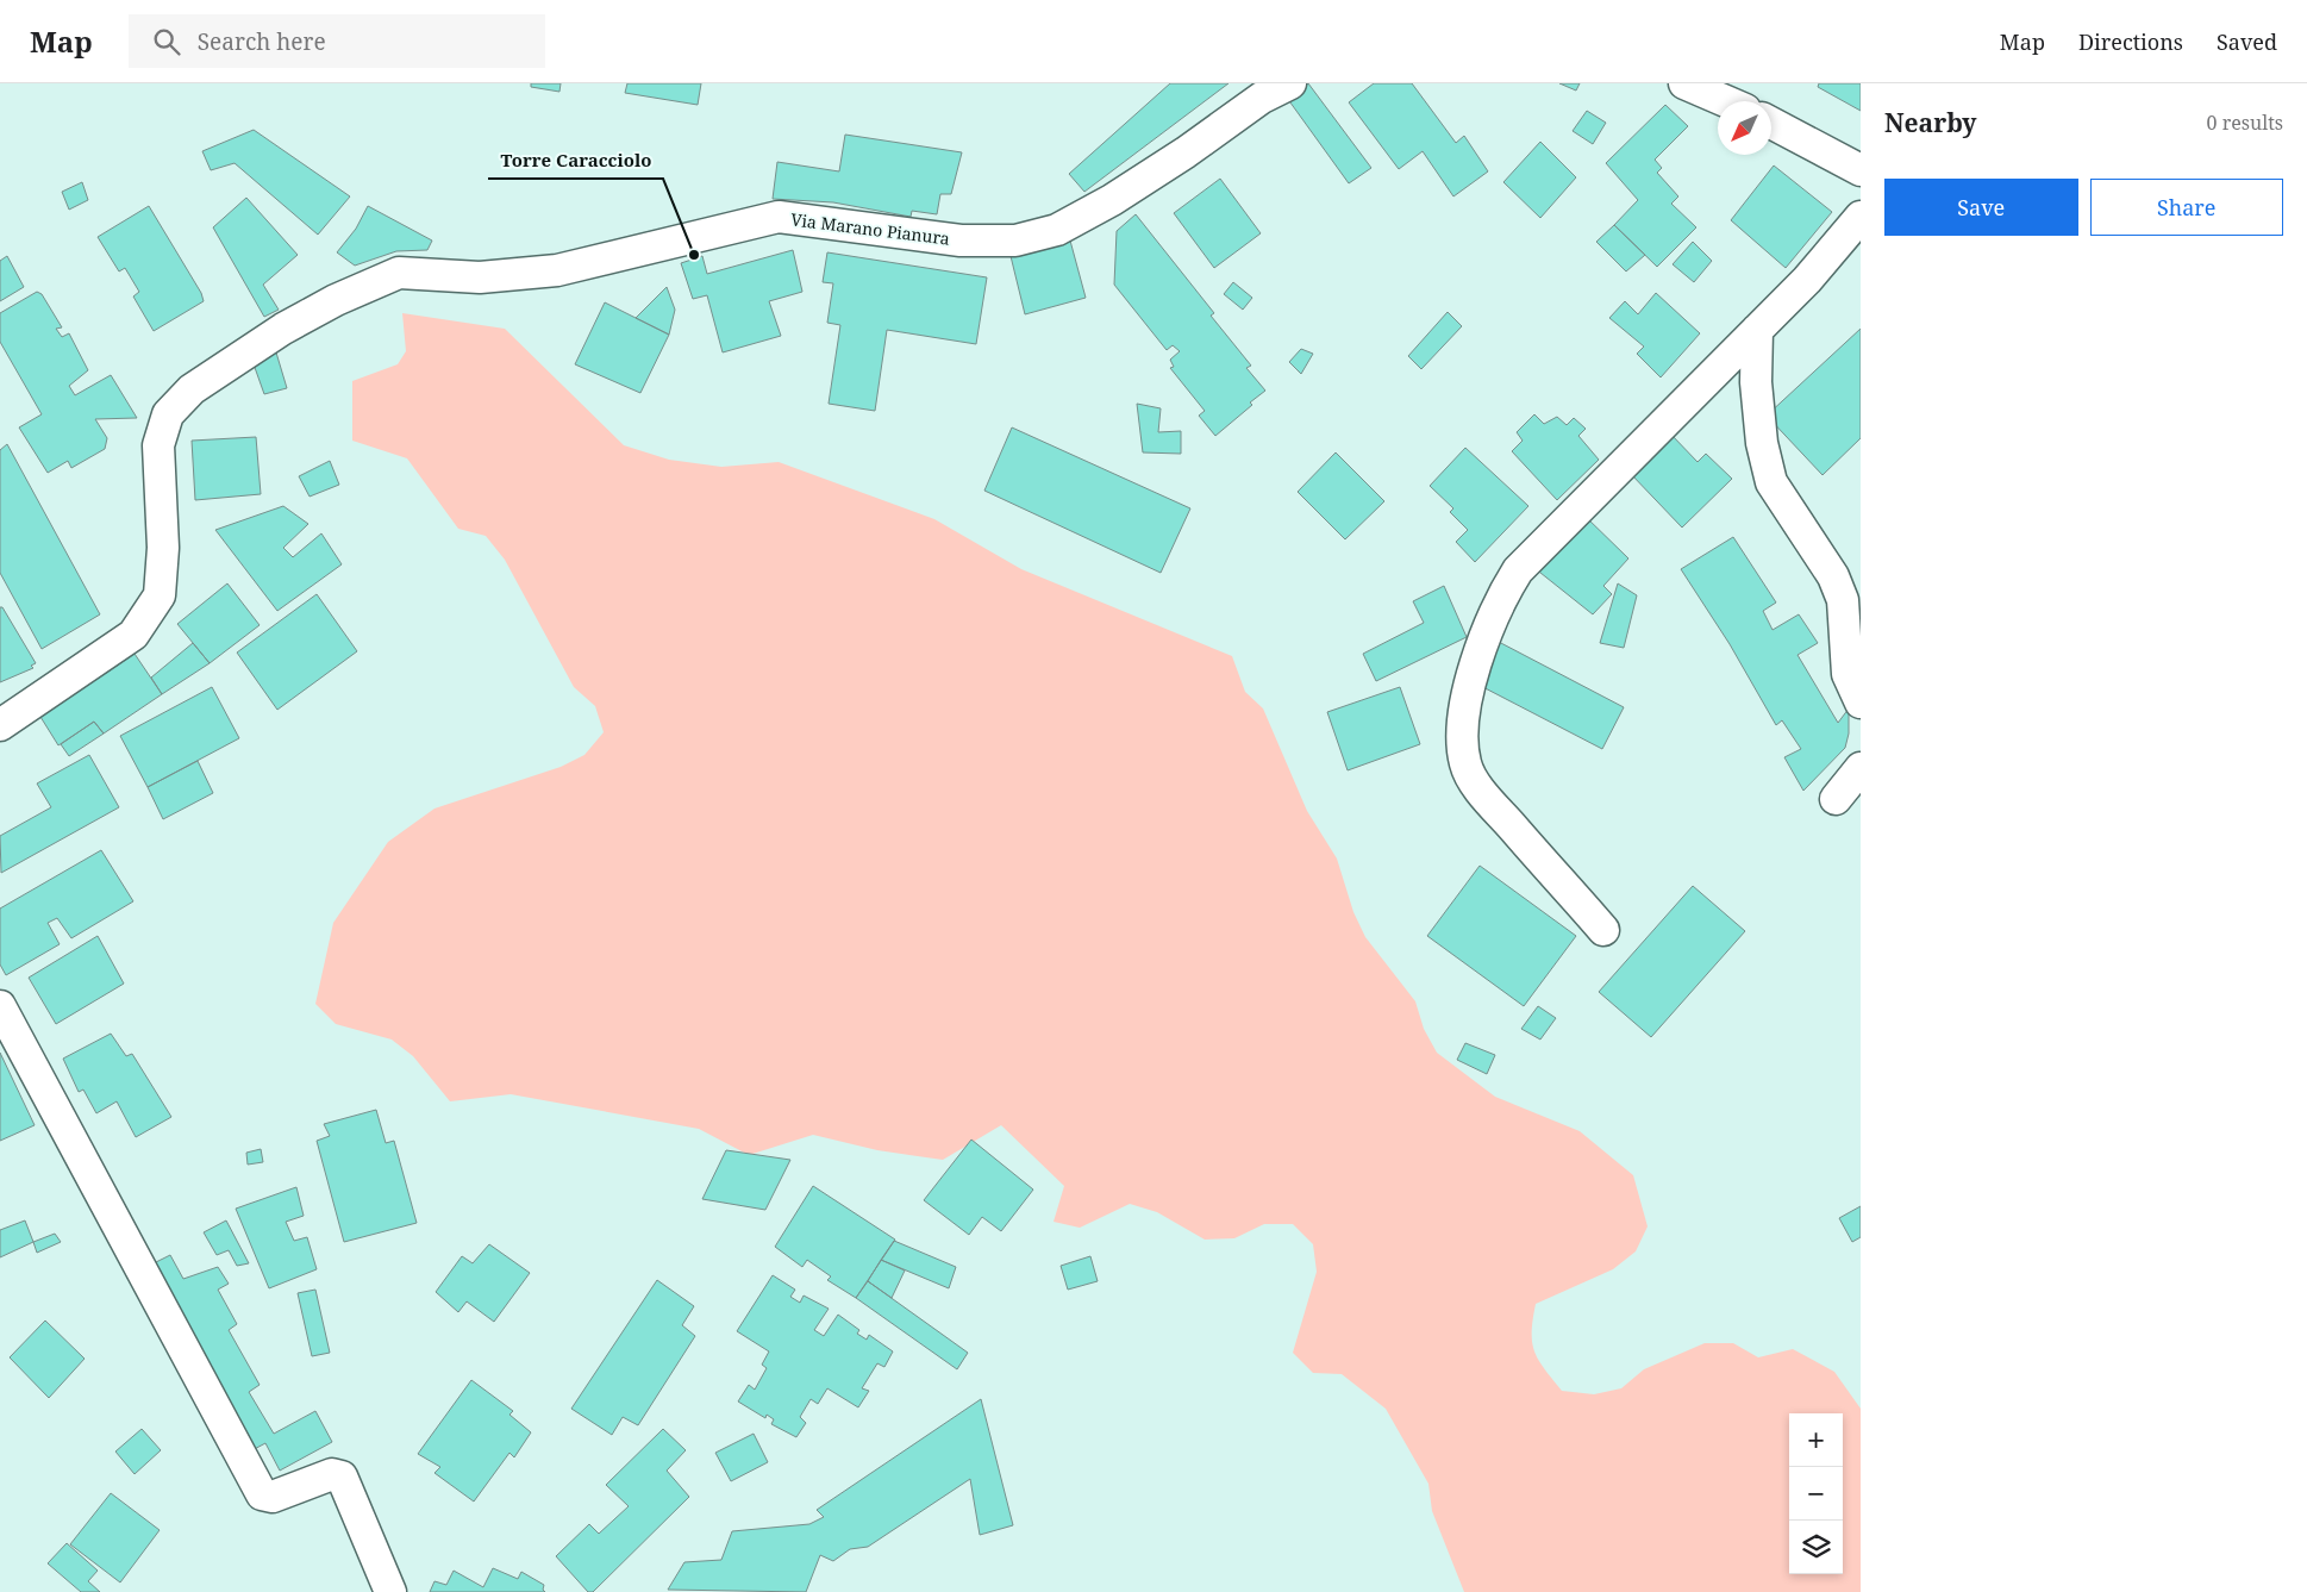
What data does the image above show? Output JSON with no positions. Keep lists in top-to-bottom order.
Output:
{
  "streets": {
    "street": ["Via Marano Pianura"]
  },
  "places": ["Torre Caracciolo"],
  "north": "bottom left",
  "page": {
    "header": "Map",
    "search": "Search here",
    "nav": ["Map", "Directions", "Saved"],
    "heading": ["Nearby", "0 results"],
    "buttons": ["Save", "Share"],
    "map_buttons": ["+", "−"]
  }
}
